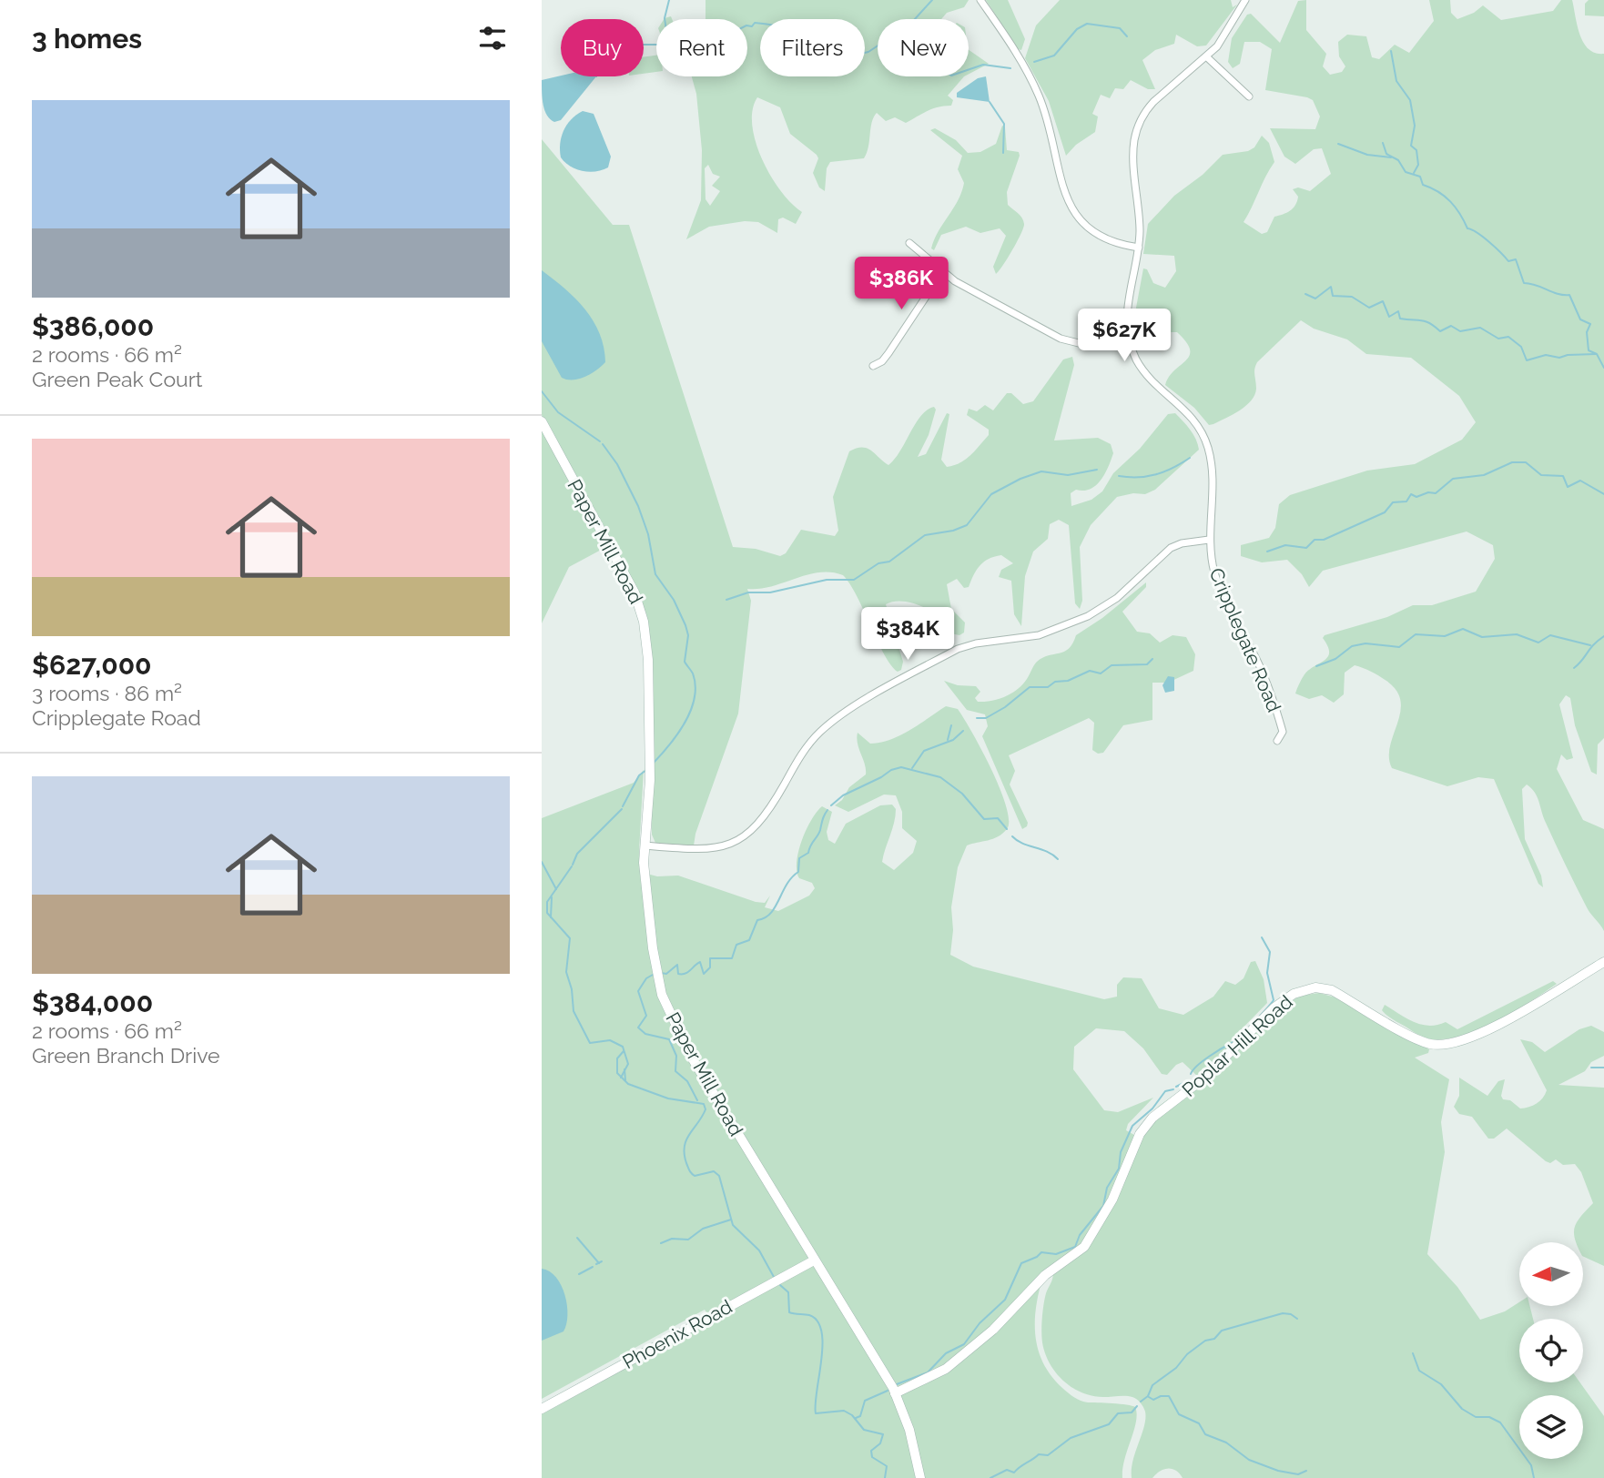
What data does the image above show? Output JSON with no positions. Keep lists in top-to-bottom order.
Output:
{
  "streets": {
    "street": [
      "Paper Mill Road",
      "Cripplegate Road",
      "Poplar Hill Road",
      "Phoenix Road"
    ]
  },
  "crossings": [
    ["Paper Mill Road", "Poplar Hill Road"],
    ["Paper Mill Road", "Phoenix Road"]
  ],
  "north": "left",
  "page": {
    "heading": "3 homes",
    "chip": [
      "Buy",
      "Rent",
      "Filters",
      "New"
    ],
    "list": [
      {
        "name": "$386,000",
        "note": "2 rooms · 66 m² · Green Peak Court"
      },
      {
        "name": "$627,000",
        "note": "3 rooms · 86 m² · Cripplegate Road"
      },
      {
        "name": "$384,000",
        "note": "2 rooms · 66 m² · Green Branch Drive"
      }
    ],
    "price": ["$386K", "$627K", "$384K"]
  }
}
